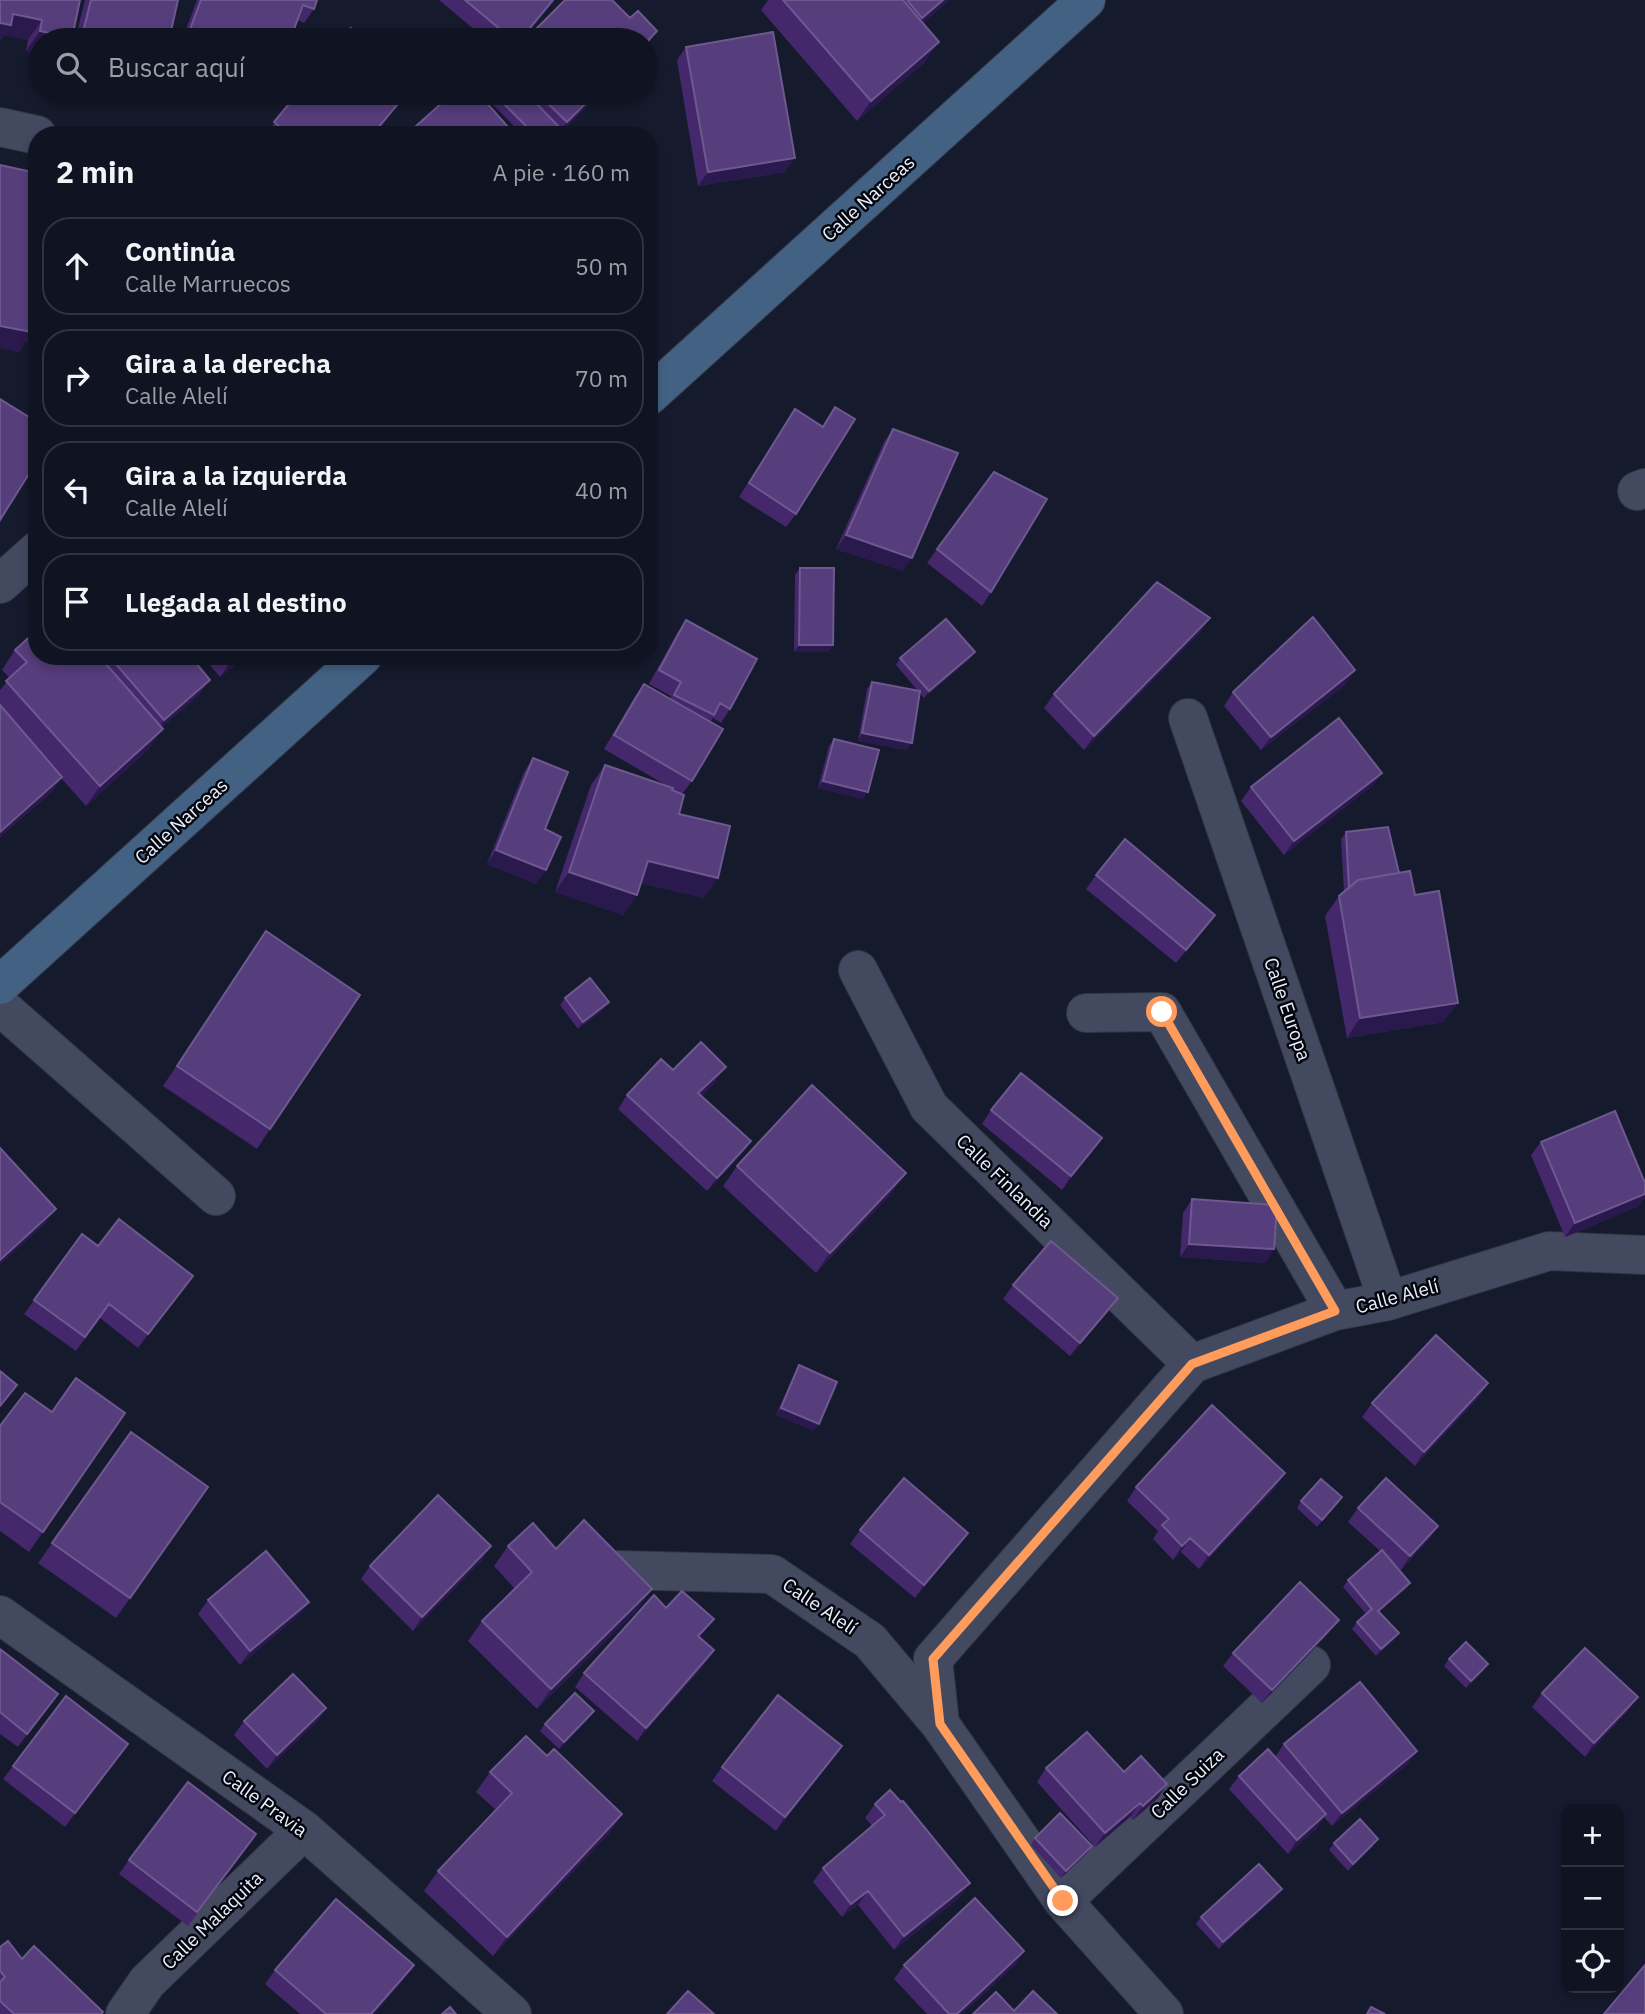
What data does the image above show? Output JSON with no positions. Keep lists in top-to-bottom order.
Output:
{
  "streets": {
    "street": [
      "Calle Narceas",
      "Calle Europa",
      "Calle Finlandia",
      "Calle Alelí",
      "Calle Suiza",
      "Calle Pravia",
      "Calle Malaquita"
    ]
  },
  "crossings": [
    ["Calle Europa", "Calle Alelí"],
    ["Calle Finlandia", "Calle Alelí"],
    ["Calle Alelí", "Calle Suiza"],
    ["Calle Pravia", "Calle Malaquita"]
  ],
  "page": {
    "search": "Buscar aquí",
    "heading": ["2 min", "A pie · 160 m"],
    "list": [
      ["Continúa", "Calle Marruecos", "50 m"],
      ["Gira a la derecha", "Calle Alelí", "70 m"],
      ["Gira a la izquierda", "Calle Alelí", "40 m"],
      "Llegada al destino"
    ],
    "map_buttons": ["+", "−"]
  }
}
